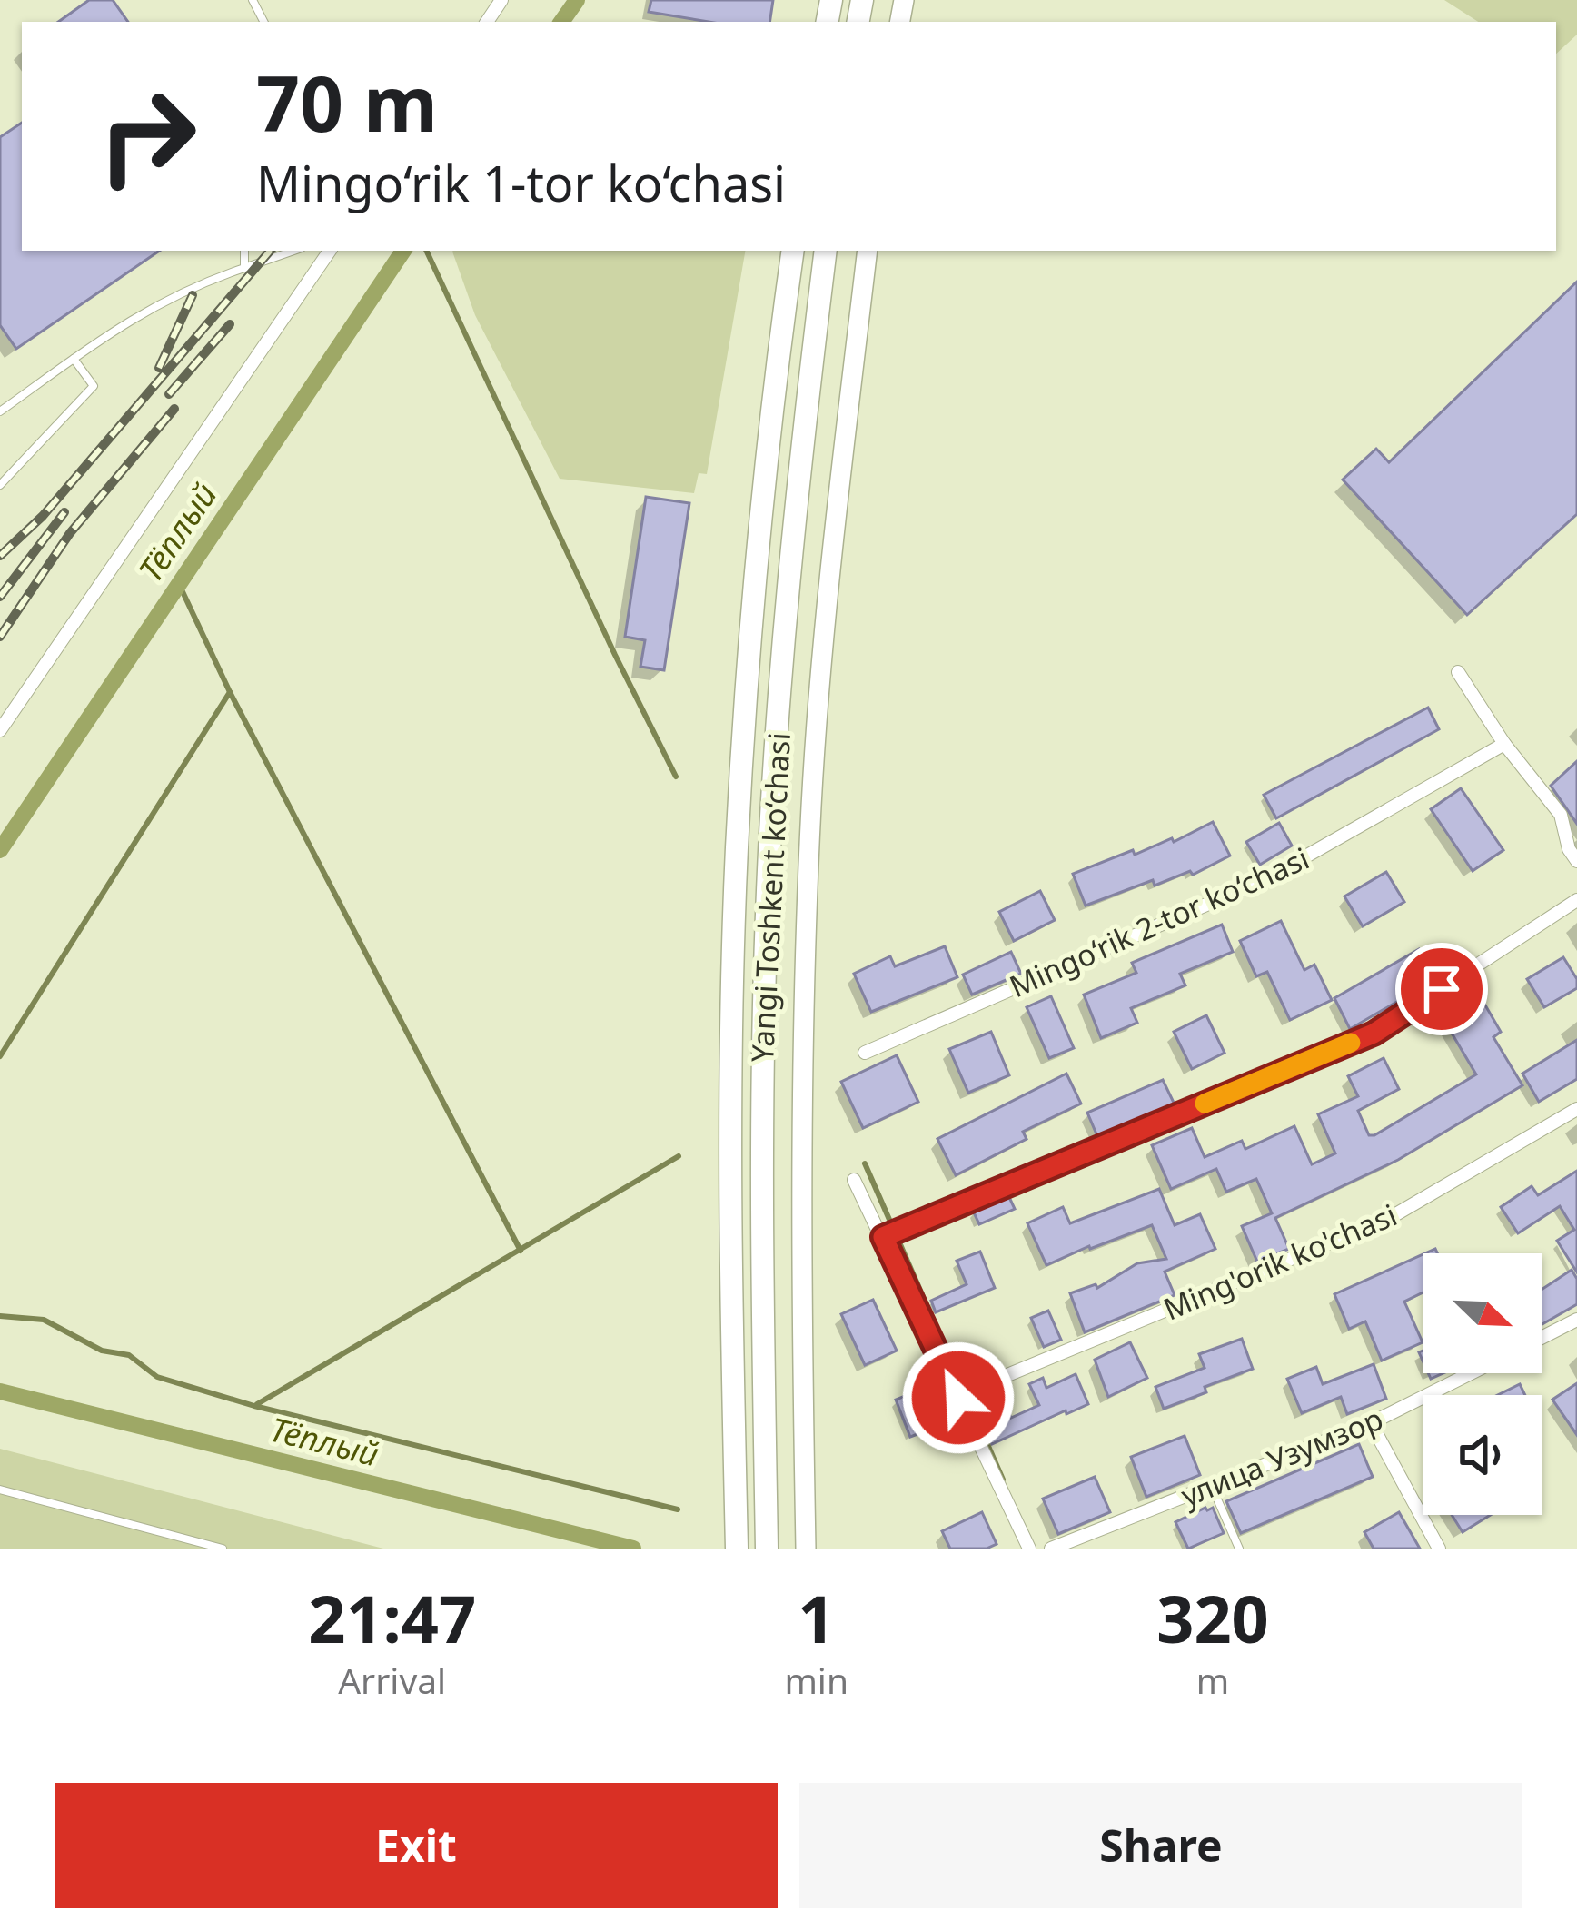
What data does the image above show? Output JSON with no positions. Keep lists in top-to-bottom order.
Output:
{
  "streets": {
    "highway": ["Yangi Toshkent ko‘chasi"],
    "street": ["Mingo‘rik 2-tor ko‘chasi", "Ming'orik ko'chasi", "улица Узумзор"]
  },
  "water": ["Тёплый"],
  "north": "bottom right",
  "page": {
    "turn": ["70 m", "Mingo‘rik 1-tor ko‘chasi"],
    "eta": [
      "21:47",
      "Arrival",
      "1",
      "min",
      "320",
      "m"
    ],
    "buttons": ["Exit", "Share"]
  }
}
